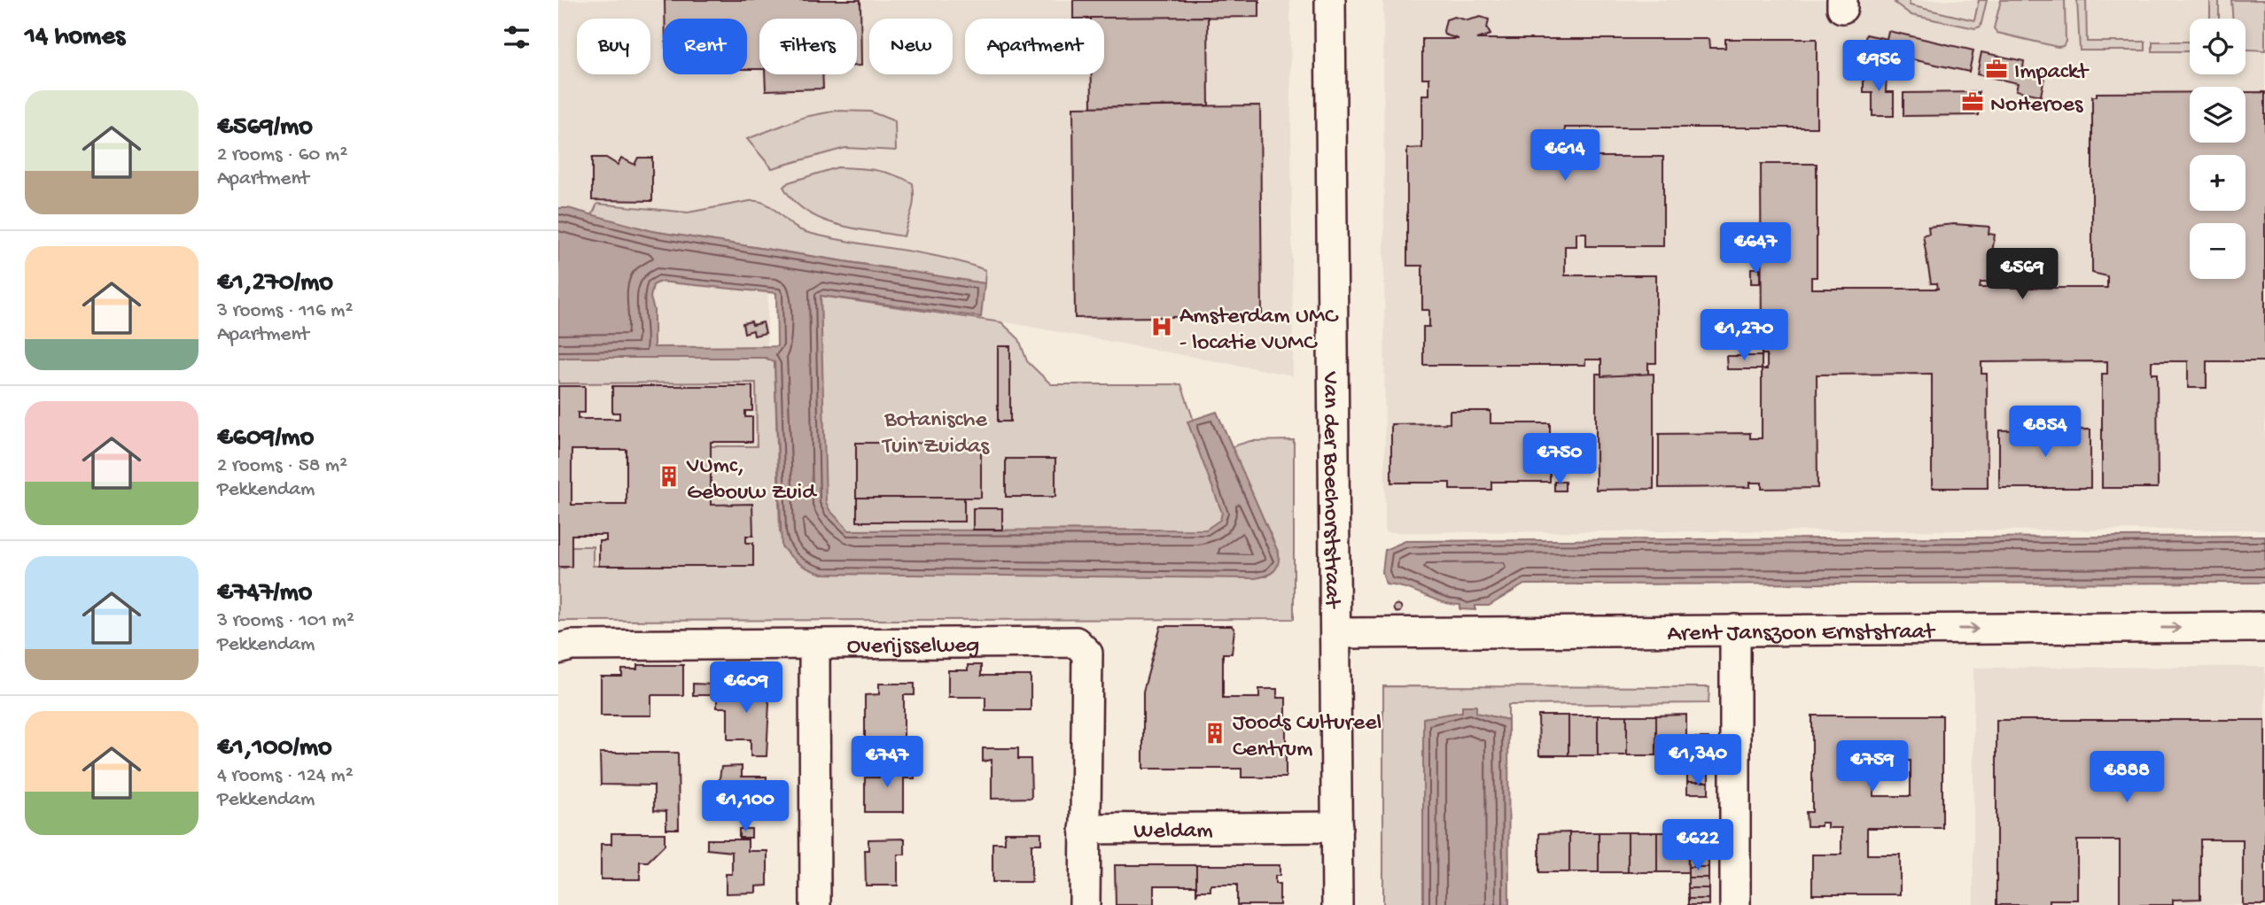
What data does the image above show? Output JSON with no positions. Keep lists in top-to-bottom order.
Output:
{
  "streets": {
    "street": [
      "Van der Boechorststraat",
      "Arent Janszoon Ernststraat",
      "Overijsselweg",
      "Weldam"
    ]
  },
  "crossings": [
    ["Van der Boechorststraat", "Arent Janszoon Ernststraat"],
    ["Van der Boechorststraat", "Weldam"],
    ["Overijsselweg", "Weldam"]
  ],
  "one_way": ["Arent Janszoon Ernststraat"],
  "parks": ["Botanische Tuin Zuidas"],
  "places": {
    "office": ["Impackt", "NoHeroes"],
    "hospital": ["Amsterdam UMC - locatie VUMC"],
    "building": ["VUmc, Gebouw Zuid", "Joods Cultureel Centrum"]
  },
  "page": {
    "heading": "14 homes",
    "map_buttons": ["+", "−"],
    "chip": [
      "Buy",
      "Rent",
      "Filters",
      "New",
      "Apartment"
    ],
    "price": [
      "€956",
      "€614",
      "€647",
      "€569",
      "€1,270",
      "€854",
      "€750",
      "€609",
      "€1,340",
      "€747",
      "€759",
      "€888",
      "€1,100",
      "€622"
    ],
    "list": [
      {
        "name": "€569/mo",
        "note": "2 rooms · 60 m² · Apartment"
      },
      {
        "name": "€1,270/mo",
        "note": "3 rooms · 116 m² · Apartment"
      },
      {
        "name": "€609/mo",
        "note": "2 rooms · 58 m² · Pekkendam"
      },
      {
        "name": "€747/mo",
        "note": "3 rooms · 101 m² · Pekkendam"
      },
      {
        "name": "€1,100/mo",
        "note": "4 rooms · 124 m² · Pekkendam"
      }
    ]
  }
}
